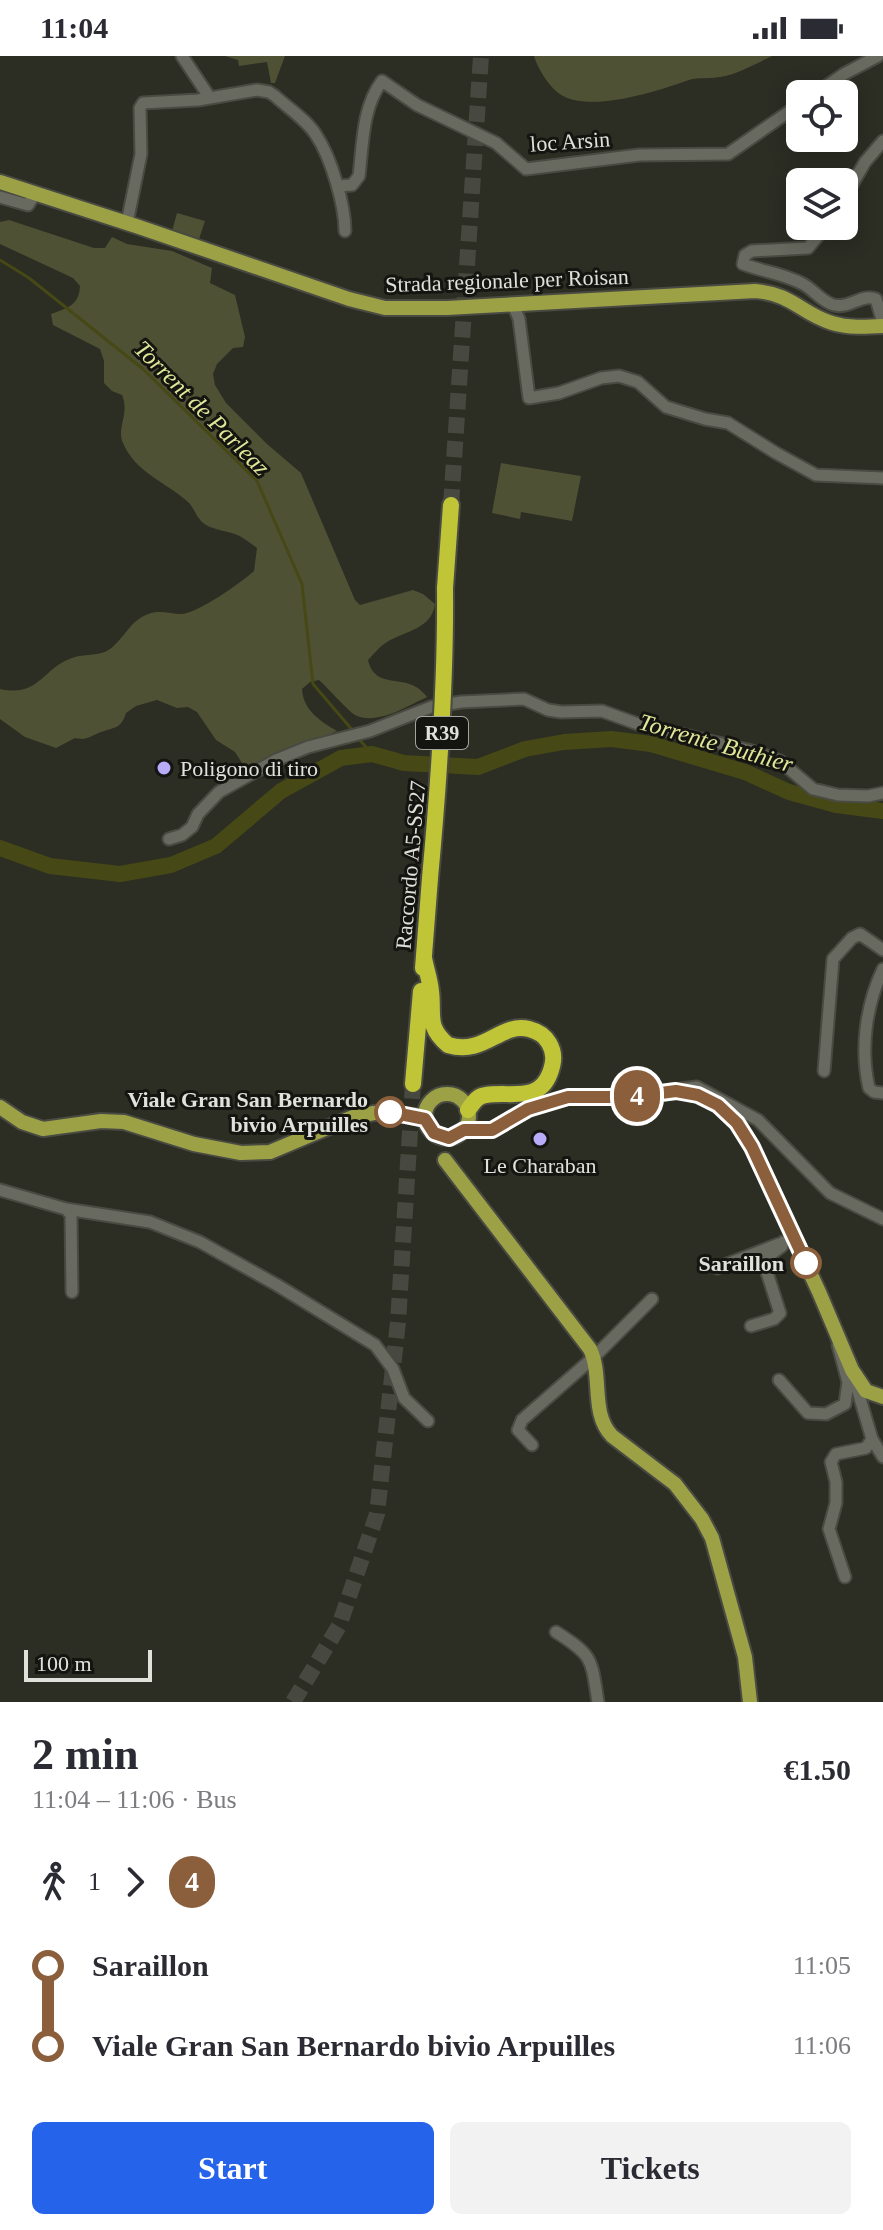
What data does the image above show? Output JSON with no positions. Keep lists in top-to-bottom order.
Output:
{
  "streets": {
    "highway": ["R39", "Raccordo A5-SS27"],
    "main road": ["Strada regionale per Roisan"],
    "street": ["loc Arsin"]
  },
  "water": ["Torrent de Parleaz", "Torrente Buthier"],
  "places": [
    "Poligono di tiro",
    "Viale Gran San Bernardo bivio Arpuilles",
    "Le Charaban",
    "Saraillon"
  ],
  "lines": ["bus line 4"],
  "scale_bar": "100 m",
  "page": {
    "status": "11:04",
    "on_map": "4",
    "scale": "100 m",
    "heading": ["2 min", "11:04 – 11:06 · Bus", "€1.50"],
    "legs": ["1", "4"],
    "list": [
      {
        "name": "Saraillon",
        "value": "11:05"
      },
      {
        "name": "Viale Gran San Bernardo bivio Arpuilles",
        "value": "11:06"
      }
    ],
    "buttons": ["Start", "Tickets"]
  }
}
